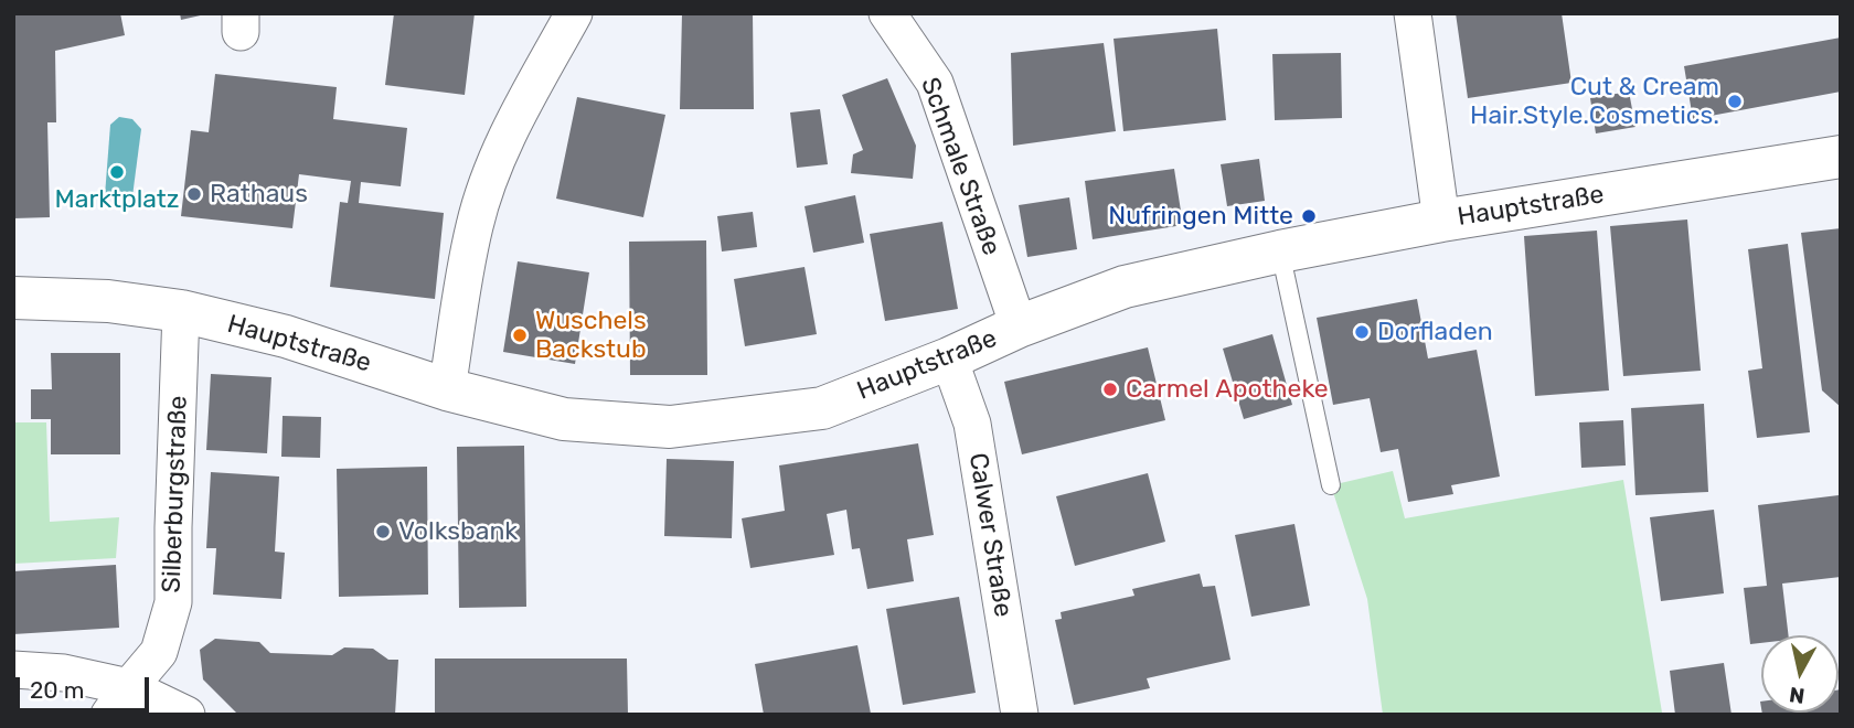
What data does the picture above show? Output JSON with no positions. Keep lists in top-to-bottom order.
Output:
{
  "streets": {
    "street": [
      "Schmale Straße",
      "Hauptstraße",
      "Silberburgstraße",
      "Calwer Straße"
    ]
  },
  "crossings": [
    ["Schmale Straße", "Hauptstraße"],
    ["Hauptstraße", "Silberburgstraße"],
    ["Hauptstraße", "Calwer Straße"]
  ],
  "places": [
    "Cut & Cream Hair.Style.Cosmetics.",
    "Marktplatz",
    "Rathaus",
    "Nufringen Mitte",
    "Dorfladen",
    "Wuschels Backstub",
    "Carmel Apotheke",
    "Volksbank"
  ],
  "scale_bar": "20 m",
  "north": "bottom"
}
